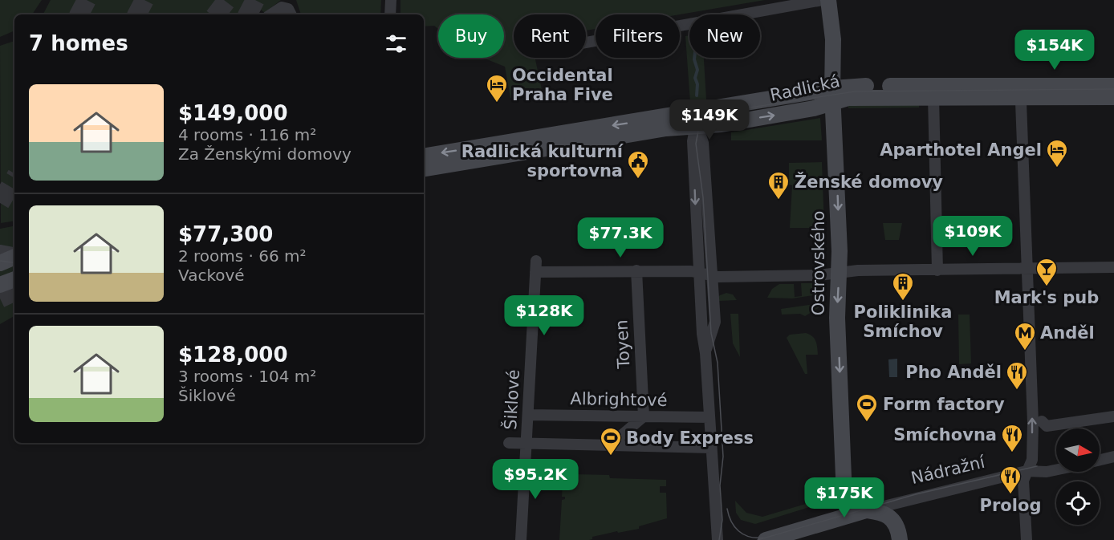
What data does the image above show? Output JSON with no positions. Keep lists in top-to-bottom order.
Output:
{
  "streets": {
    "main road": ["Radlická", "Ostrovského", "Nádražní"],
    "street": ["Toyen", "Šiklové", "Albrightové"]
  },
  "crossings": [
    ["Radlická", "Ostrovského"],
    ["Toyen", "Šiklové"],
    ["Toyen", "Albrightové"],
    ["Šiklové", "Albrightové"]
  ],
  "one_way": ["Ostrovského"],
  "places": {
    "hotel": ["Occidental Praha Five", "Aparthotel Angel"],
    "public building": ["Radlická kulturní sportovna"],
    "building": ["Ženské domovy", "Poliklinika Smíchov"],
    "bar": ["Mark's pub"],
    "metro station": ["Anděl"],
    "restaurant": ["Pho Anděl", "Smíchovna", "Prolog"],
    "sports": ["Form factory", "Body Express"]
  },
  "north": "right",
  "page": {
    "chip": [
      "Buy",
      "Rent",
      "Filters",
      "New"
    ],
    "heading": "7 homes",
    "price": [
      "$154K",
      "$149K",
      "$109K",
      "$77.3K",
      "$128K",
      "$95.2K",
      "$175K"
    ],
    "list": [
      {
        "name": "$149,000",
        "note": "4 rooms · 116 m² · Za Ženskými domovy"
      },
      {
        "name": "$77,300",
        "note": "2 rooms · 66 m² · Vackové"
      },
      {
        "name": "$128,000",
        "note": "3 rooms · 104 m² · Šiklové"
      }
    ]
  }
}
